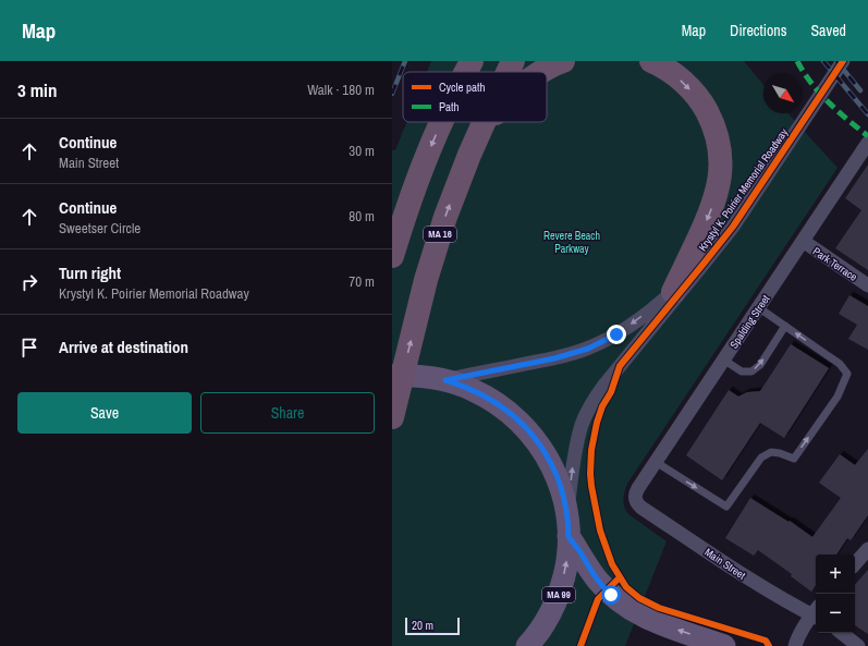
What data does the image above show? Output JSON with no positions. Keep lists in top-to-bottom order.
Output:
{
  "streets": {
    "highway": ["MA 16"],
    "main road": ["MA 99"],
    "street": [
      "Krystyl K. Poirier Memorial Roadway",
      "Park Terrace",
      "Spalding Street",
      "Main Street"
    ]
  },
  "crossings": [
    ["Krystyl K. Poirier Memorial Roadway", "MA 99"],
    ["Park Terrace", "Spalding Street"],
    ["Spalding Street", "Main Street"]
  ],
  "parks": ["Revere Beach Parkway"],
  "legend": ["Cycle path", "Path"],
  "scale_bar": "20 m",
  "north": "bottom right",
  "page": {
    "header": "Map",
    "nav": ["Map", "Directions", "Saved"],
    "heading": ["3 min", "Walk · 180 m"],
    "list": [
      ["Continue", "Main Street", "30 m"],
      ["Continue", "Sweetser Circle", "80 m"],
      ["Turn right", "Krystyl K. Poirier Memorial Roadway", "70 m"],
      "Arrive at destination"
    ],
    "buttons": ["Save", "Share"],
    "map_buttons": ["+", "−"],
    "scale": "20 m"
  }
}
